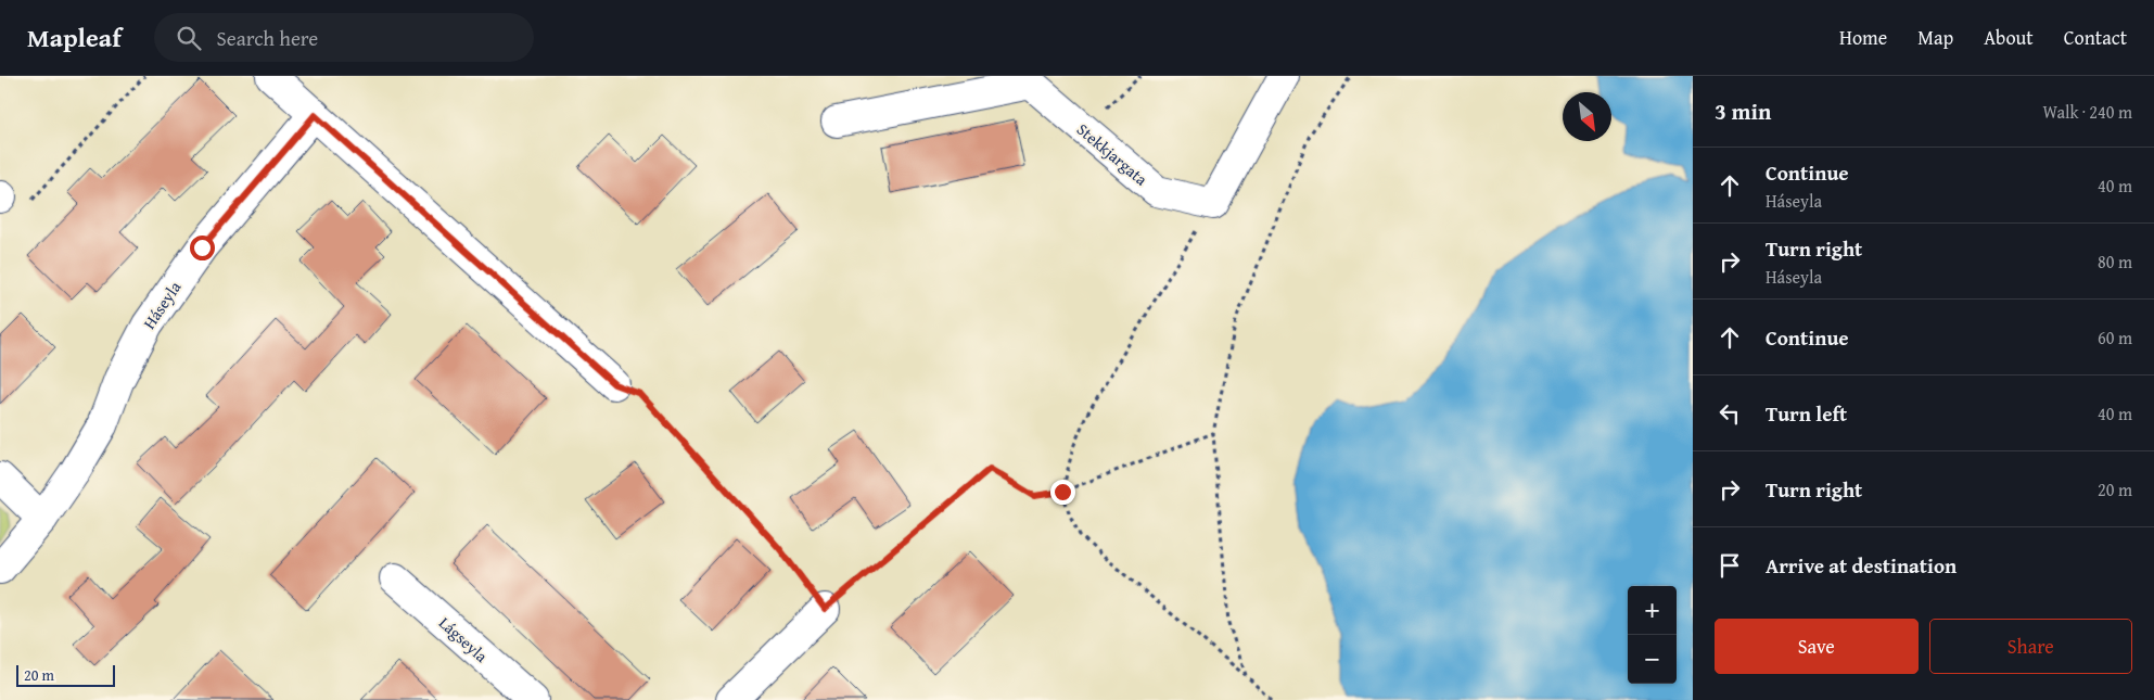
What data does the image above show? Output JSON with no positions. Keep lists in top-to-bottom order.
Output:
{
  "streets": {
    "street": ["Stekkjargata", "Háseyla", "Lágseyla"]
  },
  "scale_bar": "20 m",
  "north": "bottom right",
  "page": {
    "header": "Mapleaf",
    "search": "Search here",
    "nav": [
      "Home",
      "Map",
      "About",
      "Contact"
    ],
    "heading": ["3 min", "Walk · 240 m"],
    "list": [
      ["Continue", "Háseyla", "40 m"],
      ["Turn right", "Háseyla", "80 m"],
      ["Continue", "60 m"],
      ["Turn left", "40 m"],
      ["Turn right", "20 m"],
      "Arrive at destination"
    ],
    "map_buttons": ["+", "−"],
    "buttons": ["Save", "Share"],
    "scale": "20 m"
  }
}
